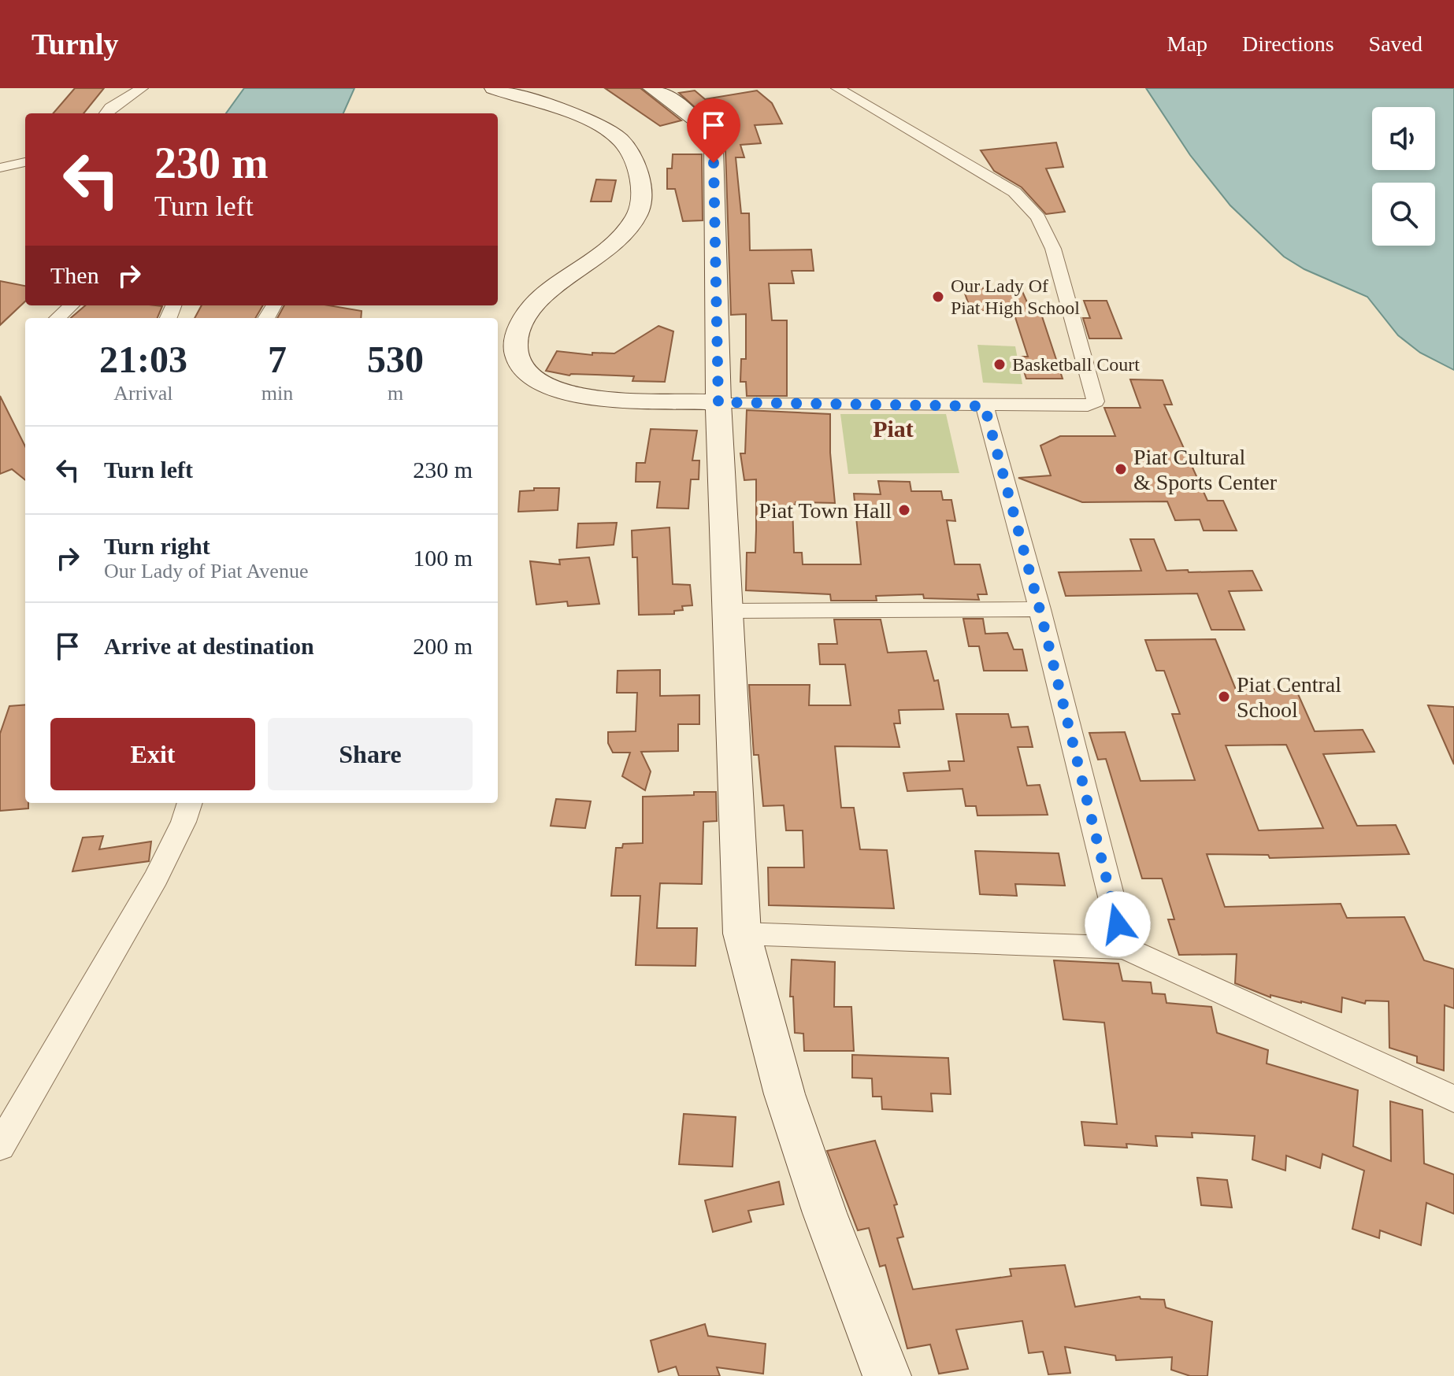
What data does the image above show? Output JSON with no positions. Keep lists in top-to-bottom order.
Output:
{
  "districts": ["Piat"],
  "places": [
    "Our Lady Of Piat High School",
    "Basketball Court",
    "Piat Cultural & Sports Center",
    "Piat Town Hall",
    "Piat Central School"
  ],
  "page": {
    "header": "Turnly",
    "nav": ["Map", "Directions", "Saved"],
    "turn": ["230 m", "Turn left"],
    "then": "Then",
    "eta": [
      "21:03",
      "Arrival",
      "7",
      "min",
      "530",
      "m"
    ],
    "list": [
      {
        "name": "Turn left",
        "value": "230 m"
      },
      {
        "name": "Turn right",
        "note": "Our Lady of Piat Avenue",
        "value": "100 m"
      },
      {
        "name": "Arrive at destination",
        "value": "200 m"
      }
    ],
    "buttons": ["Exit", "Share"]
  }
}
